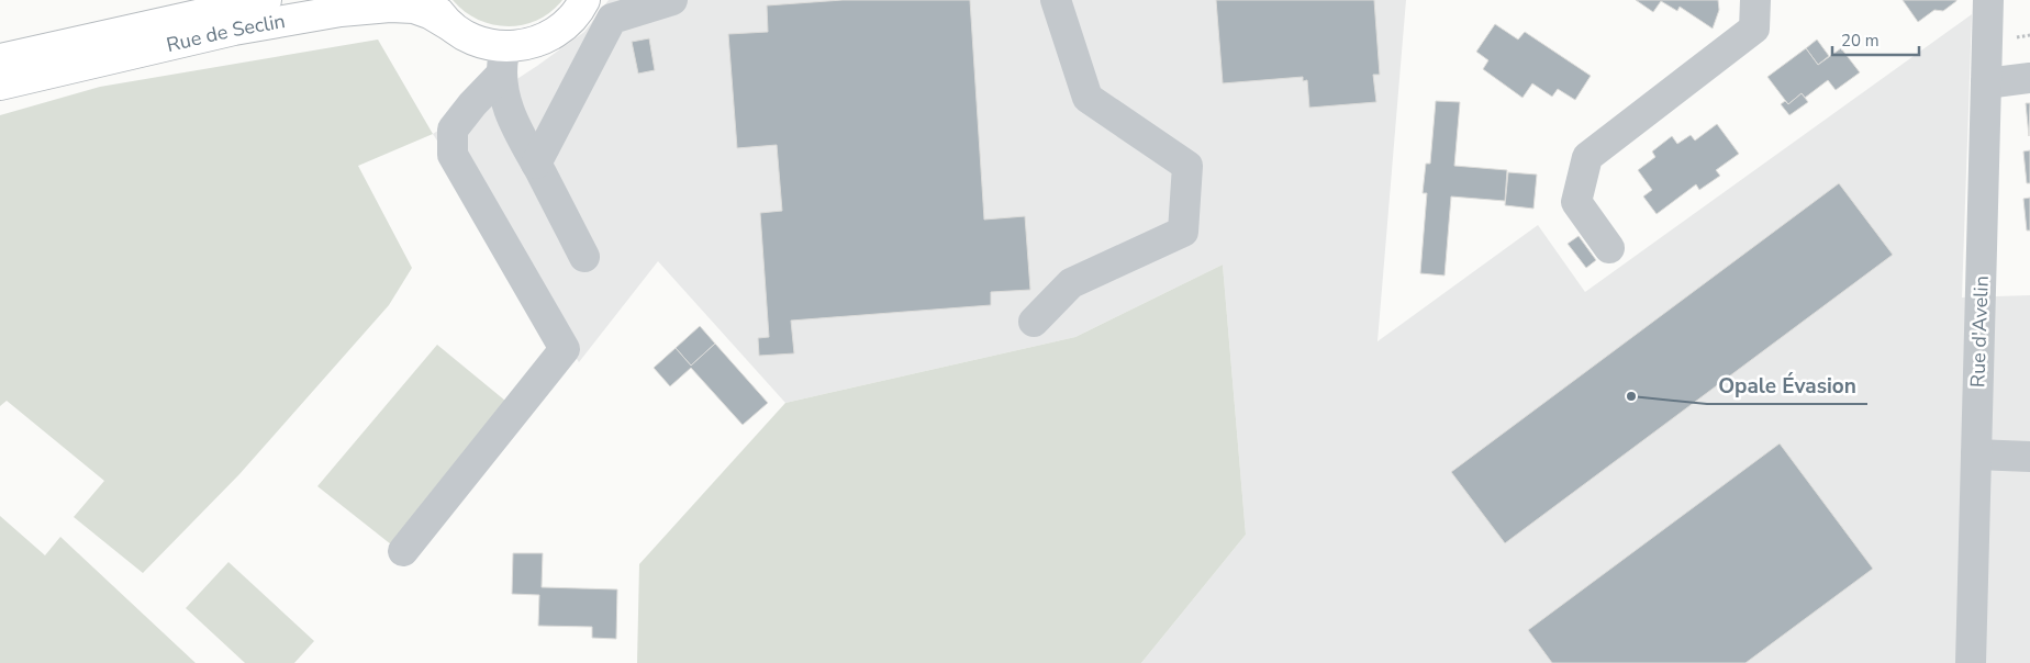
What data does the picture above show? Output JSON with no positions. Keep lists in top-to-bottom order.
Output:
{
  "streets": {
    "main road": ["Rue de Seclin"],
    "street": ["Rue d'Avelin"]
  },
  "places": ["Opale Évasion"],
  "scale_bar": "20 m"
}
